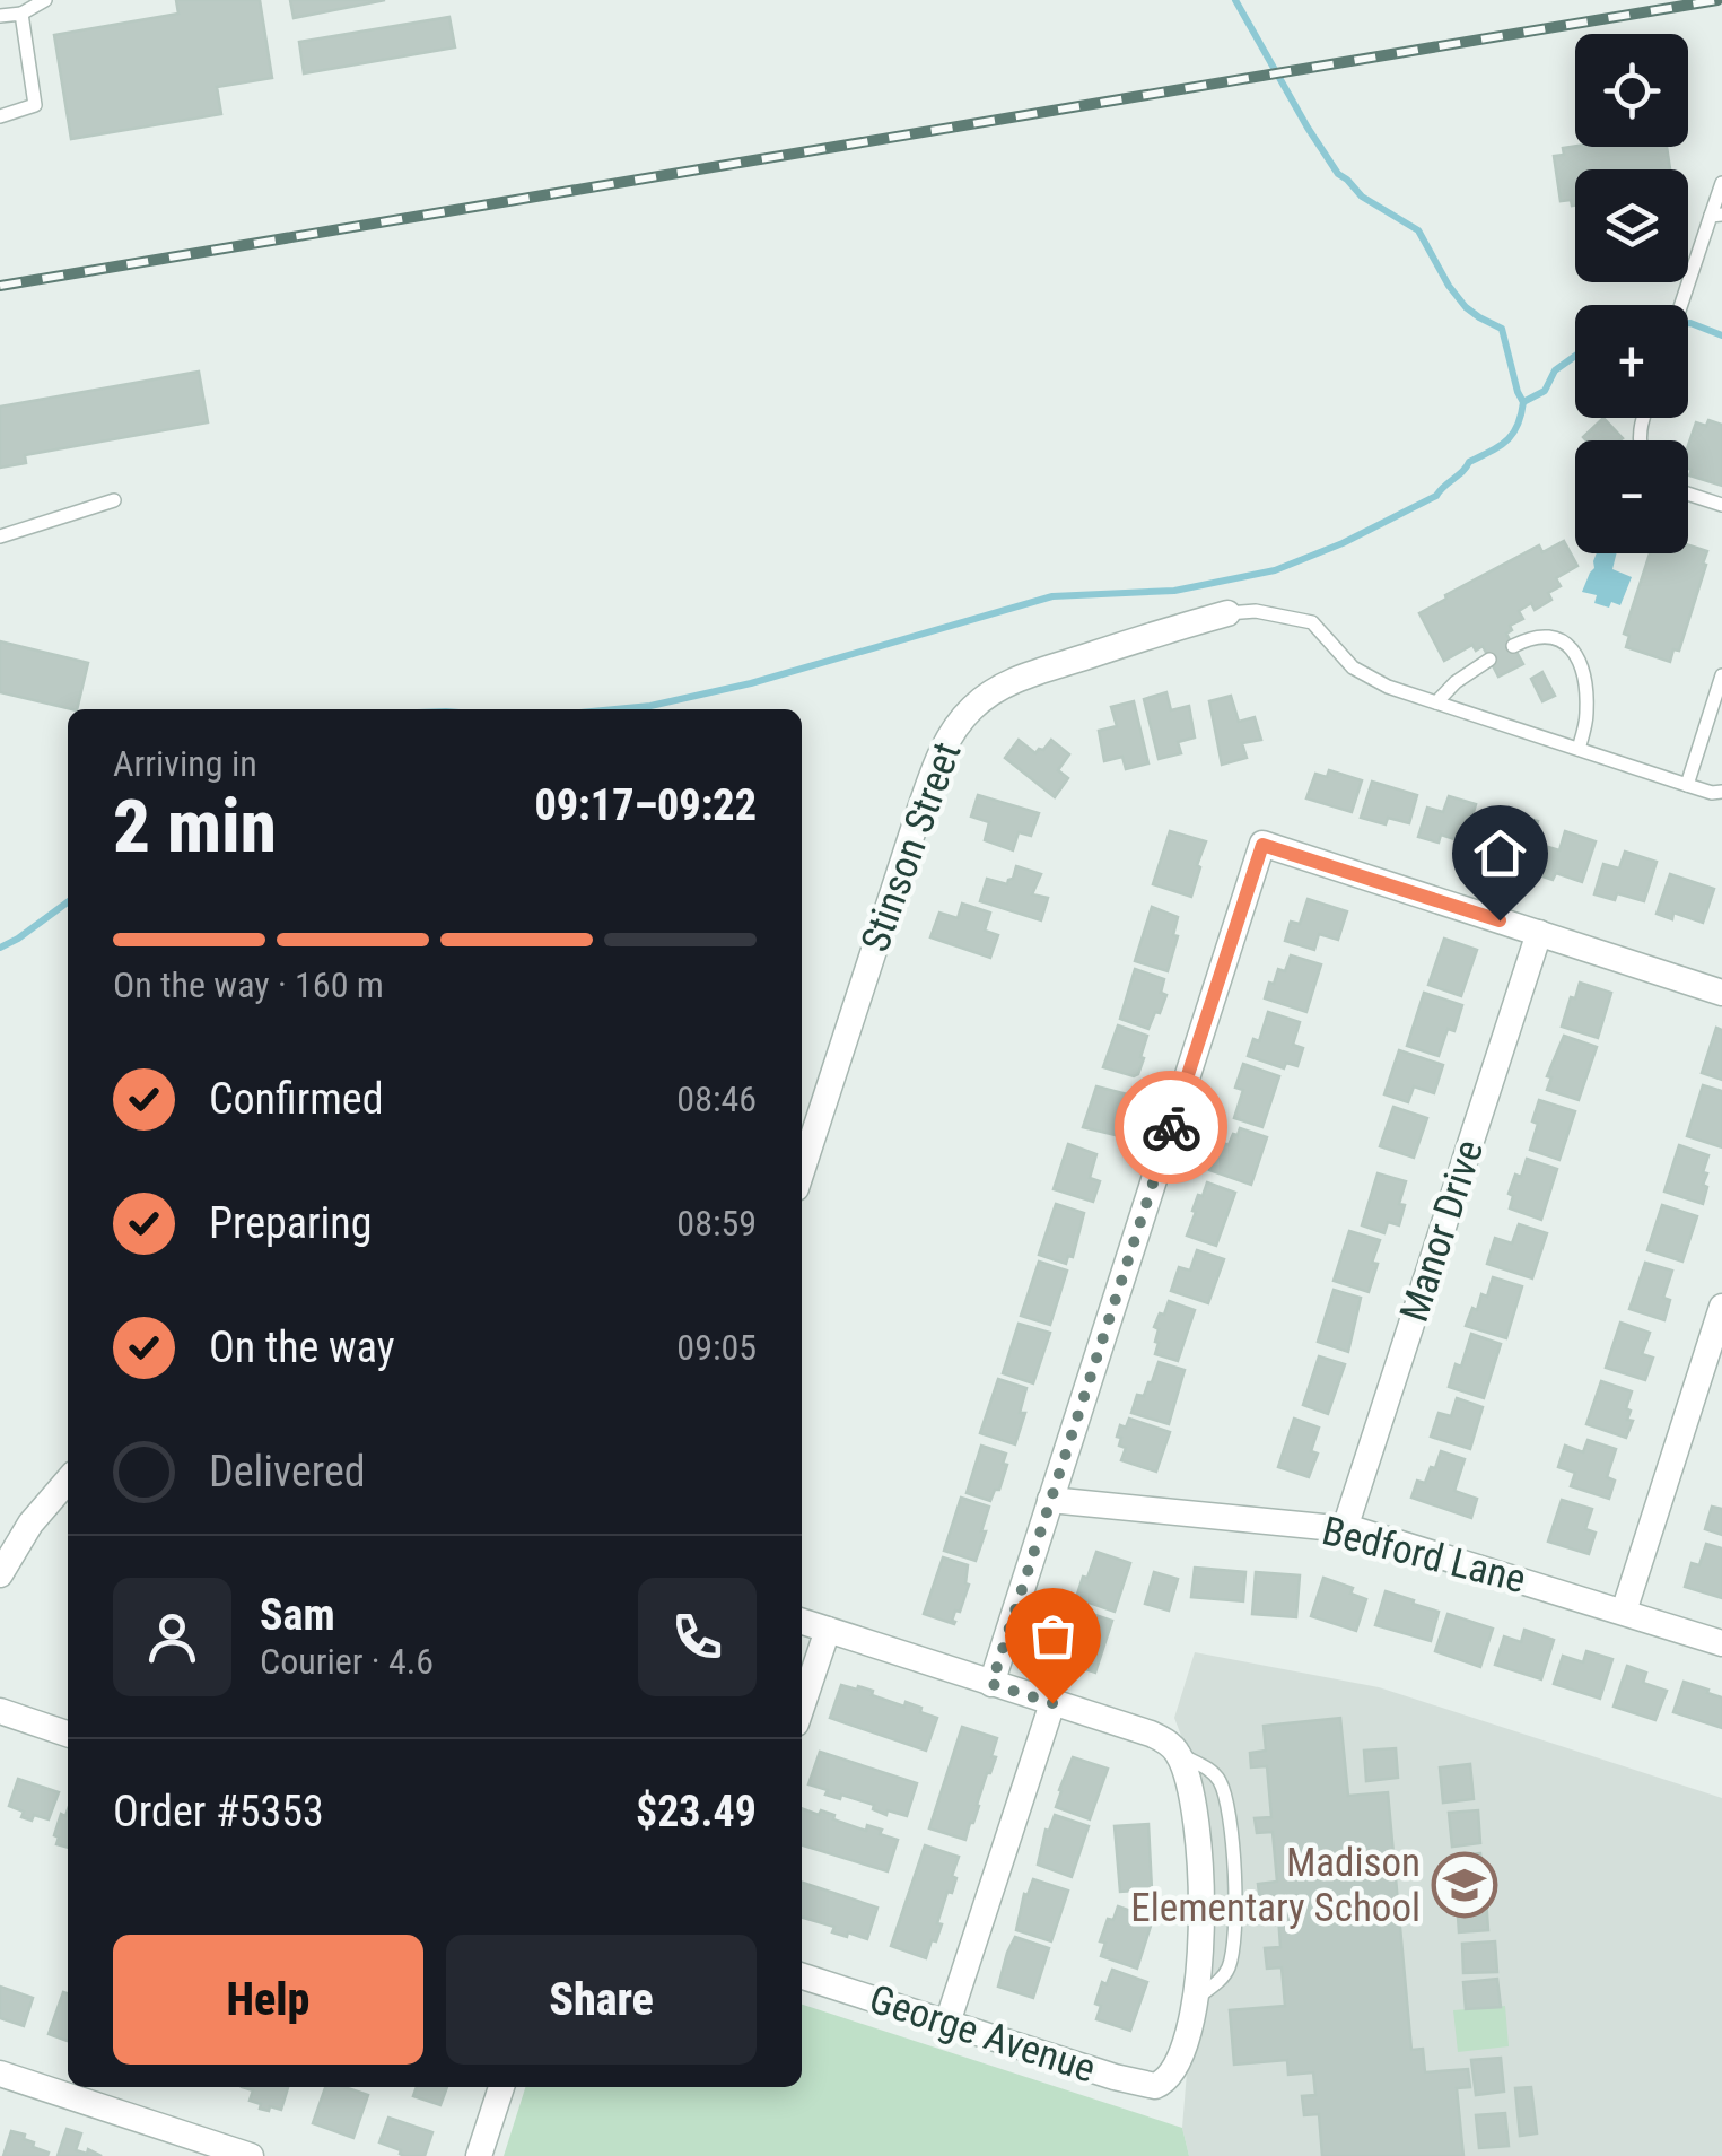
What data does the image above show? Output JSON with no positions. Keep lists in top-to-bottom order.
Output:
{
  "streets": {
    "street": [
      "Stinson Street",
      "Manor Drive",
      "Bedford Lane",
      "George Avenue"
    ]
  },
  "crossings": [
    ["Manor Drive", "Bedford Lane"]
  ],
  "places": {
    "school or university": ["Madison Elementary School"]
  },
  "page": {
    "map_buttons": ["+", "−"],
    "heading": ["2 min", "Arriving in", "09:17–09:22"],
    "panel": [
      "Sam",
      "Courier · 4.6",
      "Order #5353",
      "$23.49"
    ],
    "bar": "On the way · 160 m",
    "list": [
      ["Confirmed", "08:46"],
      ["Preparing", "08:59"],
      ["On the way", "09:05"],
      "Delivered"
    ],
    "buttons": ["Help", "Share"]
  }
}
